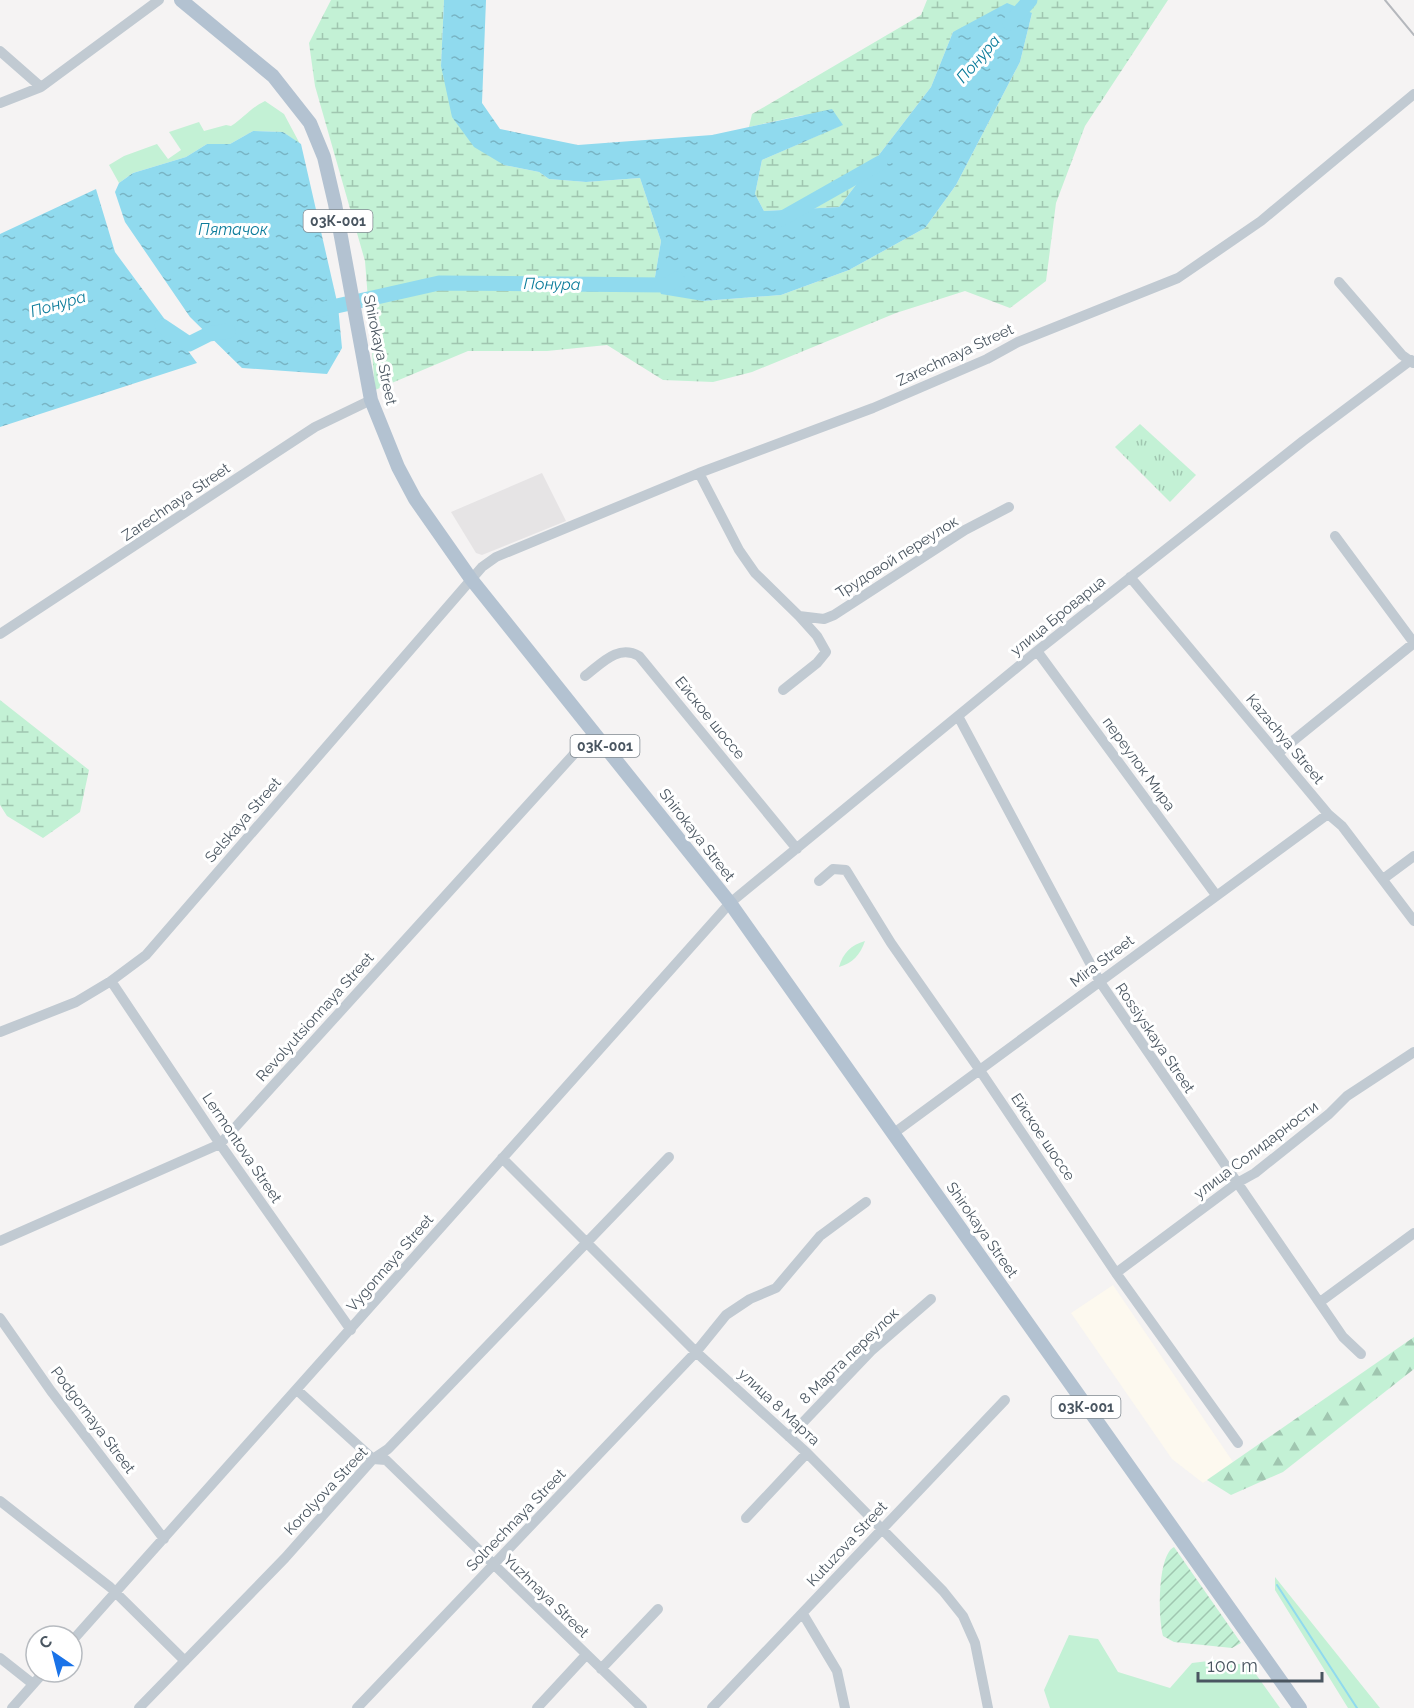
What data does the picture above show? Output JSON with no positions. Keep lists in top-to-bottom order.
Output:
{
  "streets": {
    "main road": ["03К-001", "Shirokaya Street"],
    "street": [
      "Zarechnaya Street",
      "Трудовой переулок",
      "улица Броварца",
      "Ейское шоссе",
      "Kazachya Street",
      "переулок Мира",
      "Selskaya Street",
      "Mira Street",
      "Revolyutsionnaya Street",
      "Rossiyskaya Street",
      "Lermontova Street",
      "улица Солидарности",
      "Vygonnaya Street",
      "8 Марта переулок",
      "улица 8 Марта",
      "Podgornaya Street",
      "Korolyova Street",
      "Solnechnaya Street",
      "Kutuzova Street",
      "Yuzhnaya Street"
    ]
  },
  "crossings": [
    ["Shirokaya Street", "Zarechnaya Street"],
    ["Shirokaya Street", "улица Броварца"],
    ["Shirokaya Street", "Selskaya Street"],
    ["Shirokaya Street", "Mira Street"],
    ["Shirokaya Street", "Revolyutsionnaya Street"],
    ["Shirokaya Street", "Vygonnaya Street"],
    ["Zarechnaya Street", "Selskaya Street"],
    ["улица Броварца", "Ейское шоссе"],
    ["улица Броварца", "Kazachya Street"],
    ["улица Броварца", "переулок Мира"],
    ["улица Броварца", "Rossiyskaya Street"],
    ["улица Броварца", "Vygonnaya Street"],
    ["Ейское шоссе", "Mira Street"],
    ["Ейское шоссе", "улица Солидарности"],
    ["Kazachya Street", "Mira Street"],
    ["переулок Мира", "Mira Street"],
    ["Selskaya Street", "Lermontova Street"],
    ["Mira Street", "Rossiyskaya Street"],
    ["Revolyutsionnaya Street", "Lermontova Street"],
    ["Rossiyskaya Street", "улица Солидарности"],
    ["Lermontova Street", "Vygonnaya Street"],
    ["Vygonnaya Street", "улица 8 Марта"],
    ["Vygonnaya Street", "Podgornaya Street"],
    ["Vygonnaya Street", "Yuzhnaya Street"],
    ["8 Марта переулок", "улица 8 Марта"],
    ["улица 8 Марта", "Korolyova Street"],
    ["улица 8 Марта", "Solnechnaya Street"],
    ["улица 8 Марта", "Kutuzova Street"],
    ["Korolyova Street", "Yuzhnaya Street"],
    ["Solnechnaya Street", "Yuzhnaya Street"]
  ],
  "water": ["Понура", "Пятачок"],
  "scale_bar": "100 m",
  "north": "top left"
}
